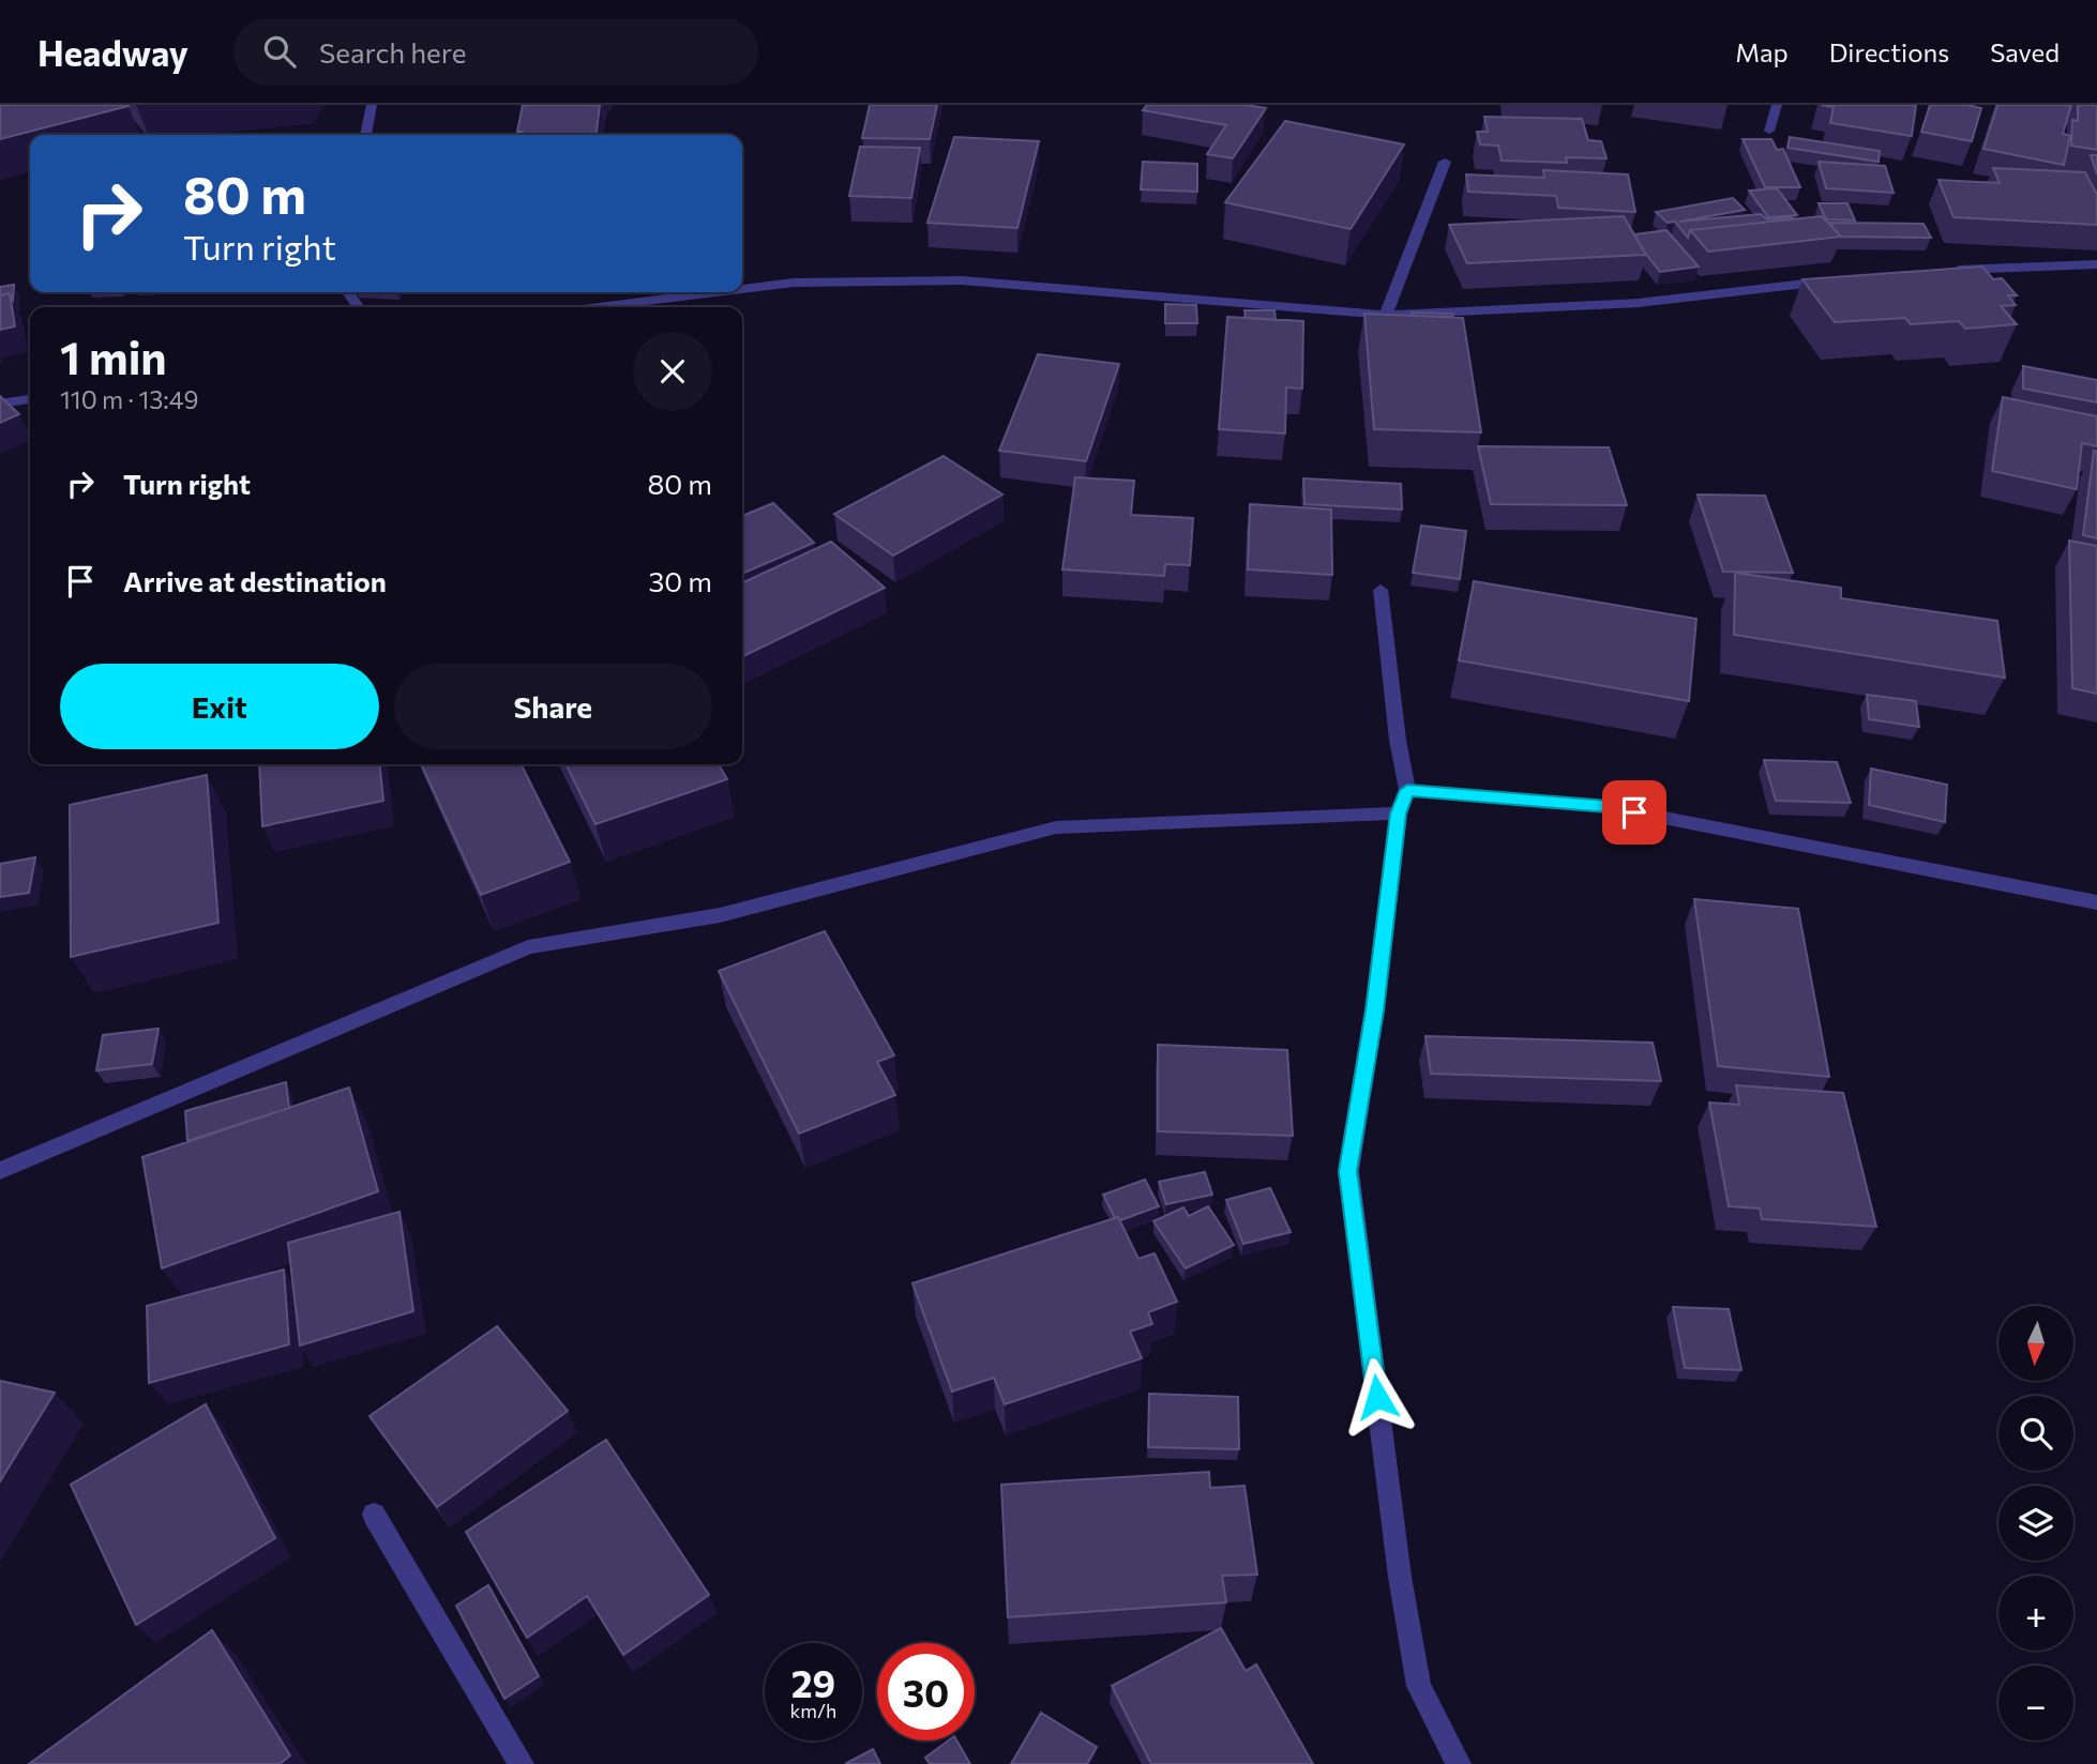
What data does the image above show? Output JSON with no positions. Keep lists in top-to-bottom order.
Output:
{
  "north": "bottom",
  "page": {
    "header": "Headway",
    "search": "Search here",
    "nav": ["Map", "Directions", "Saved"],
    "turn": ["80 m", "Turn right"],
    "heading": ["1 min", "110 m · 13:49"],
    "list": [
      {
        "name": "Turn right",
        "value": "80 m"
      },
      {
        "name": "Arrive at destination",
        "value": "30 m"
      }
    ],
    "buttons": ["Exit", "Share"],
    "map_buttons": ["+", "−"],
    "speed": "29 km/h",
    "limit": "30"
  }
}
